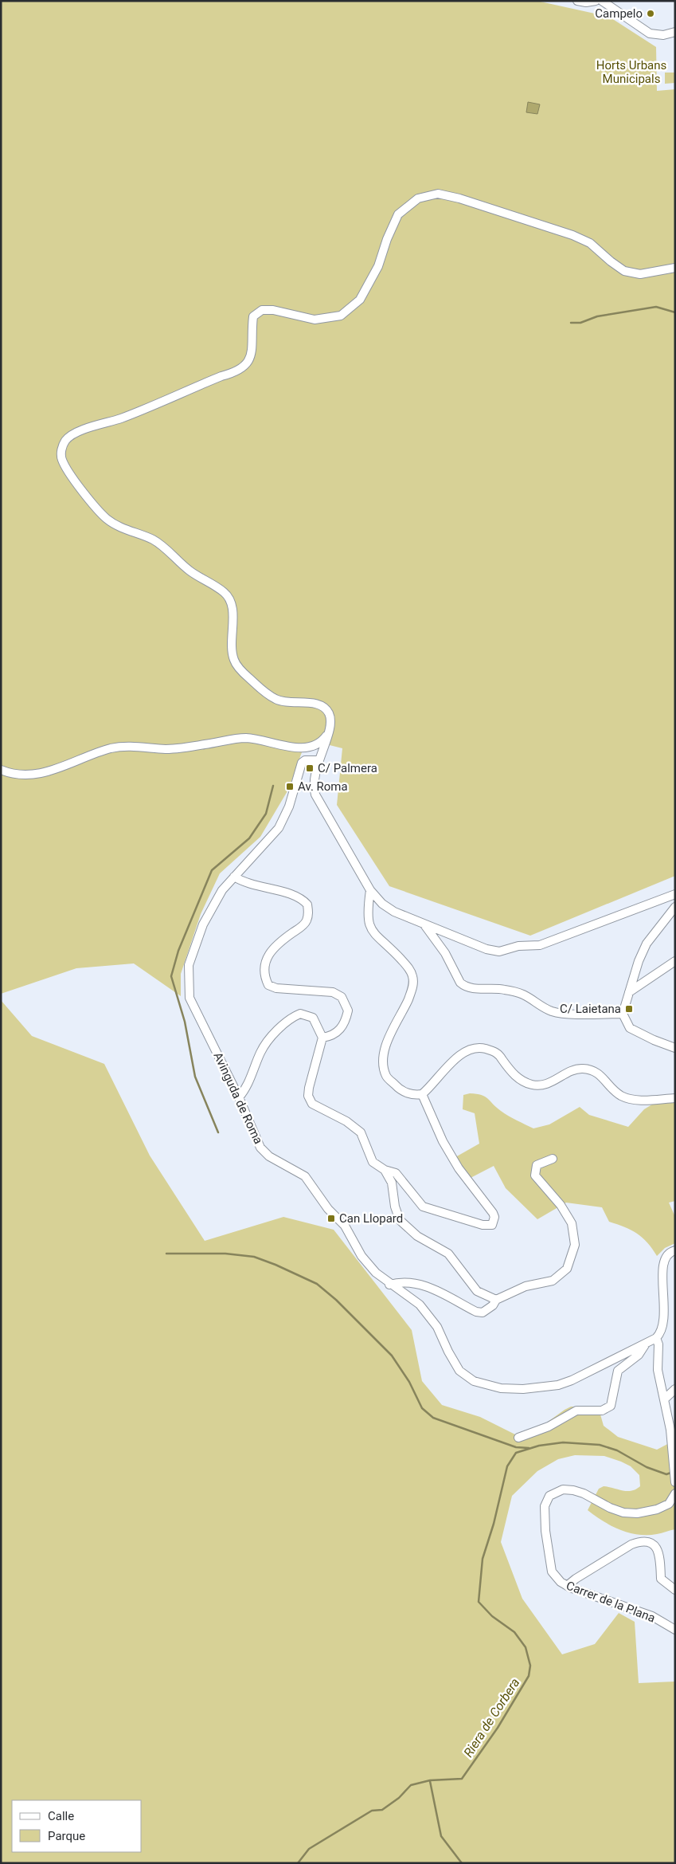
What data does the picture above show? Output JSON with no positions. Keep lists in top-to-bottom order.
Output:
{
  "streets": {
    "street": ["Avinguda de Roma", "Carrer de la Plana"]
  },
  "water": ["Riera de Corbera"],
  "parks": ["Horts Urbans Municipals"],
  "places": {
    "other": ["Campelo"],
    "transit": [
      "C/ Palmera",
      "Av. Roma",
      "C/ Laietana",
      "Can Llopard"
    ]
  },
  "legend": ["Calle", "Parque"]
}
